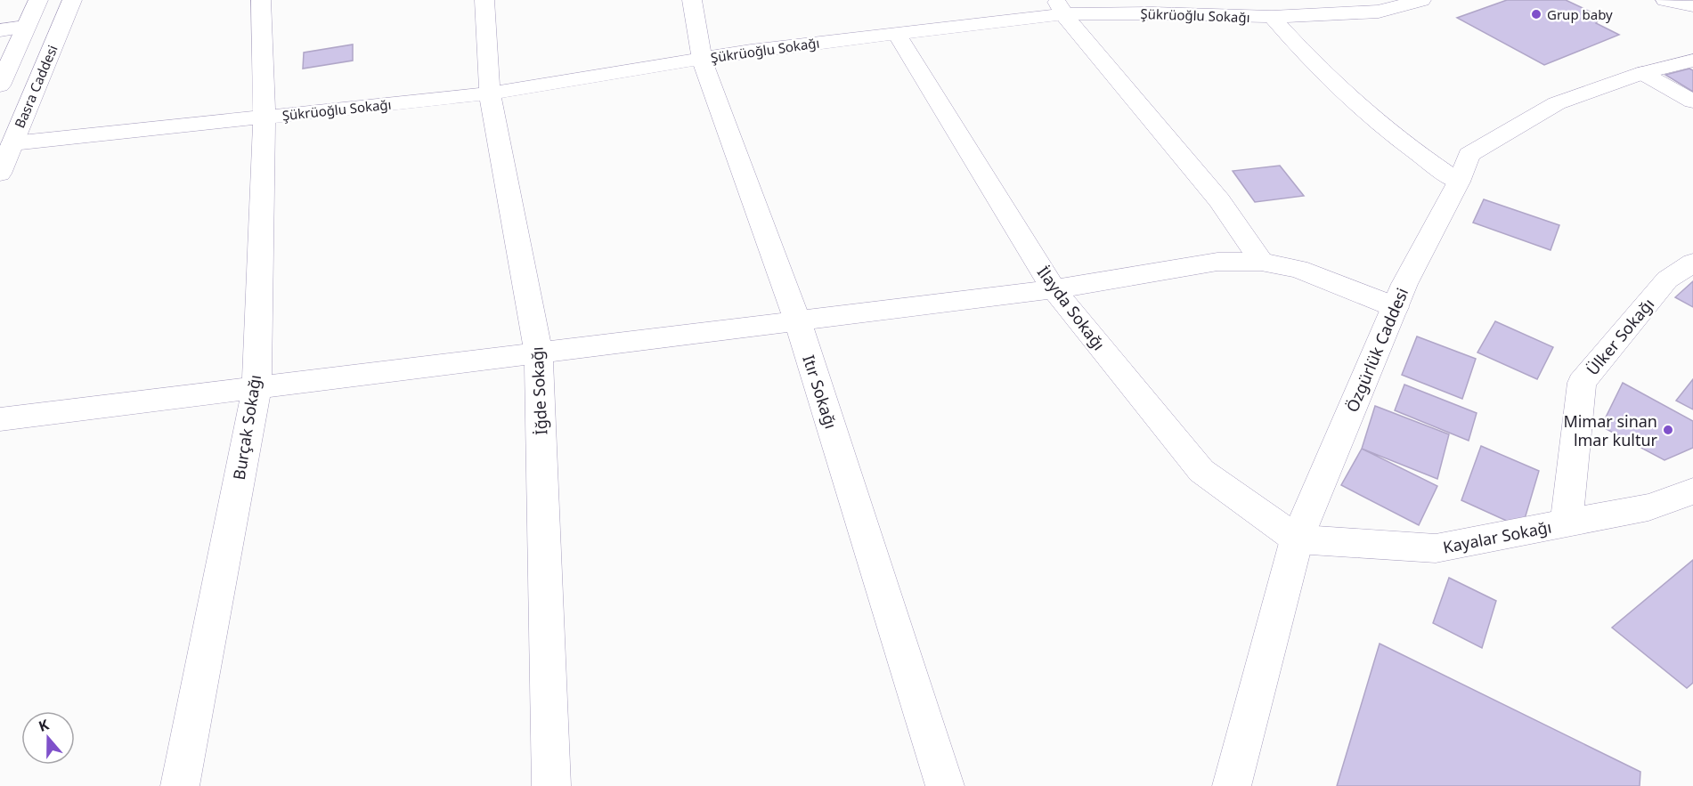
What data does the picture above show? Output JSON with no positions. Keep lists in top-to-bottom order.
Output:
{
  "streets": {
    "street": [
      "Şükrüoğlu Sokağı",
      "Basra Caddesi",
      "İlayda Sokağı",
      "Ülker Sokağı",
      "Özgürlük Caddesi",
      "İğde Sokağı",
      "Itır Sokağı",
      "Burçak Sokağı",
      "Kayalar Sokağı"
    ]
  },
  "crossings": [
    ["Şükrüoğlu Sokağı", "Basra Caddesi"],
    ["Şükrüoğlu Sokağı", "İlayda Sokağı"],
    ["Şükrüoğlu Sokağı", "Özgürlük Caddesi"],
    ["Şükrüoğlu Sokağı", "İğde Sokağı"],
    ["Şükrüoğlu Sokağı", "Itır Sokağı"],
    ["Şükrüoğlu Sokağı", "Burçak Sokağı"],
    ["İlayda Sokağı", "Özgürlük Caddesi"],
    ["İlayda Sokağı", "Kayalar Sokağı"],
    ["Ülker Sokağı", "Kayalar Sokağı"],
    ["Özgürlük Caddesi", "Kayalar Sokağı"]
  ],
  "places": ["Grup baby", "Mimar sinan lmar kultur"],
  "north": "top"
}
